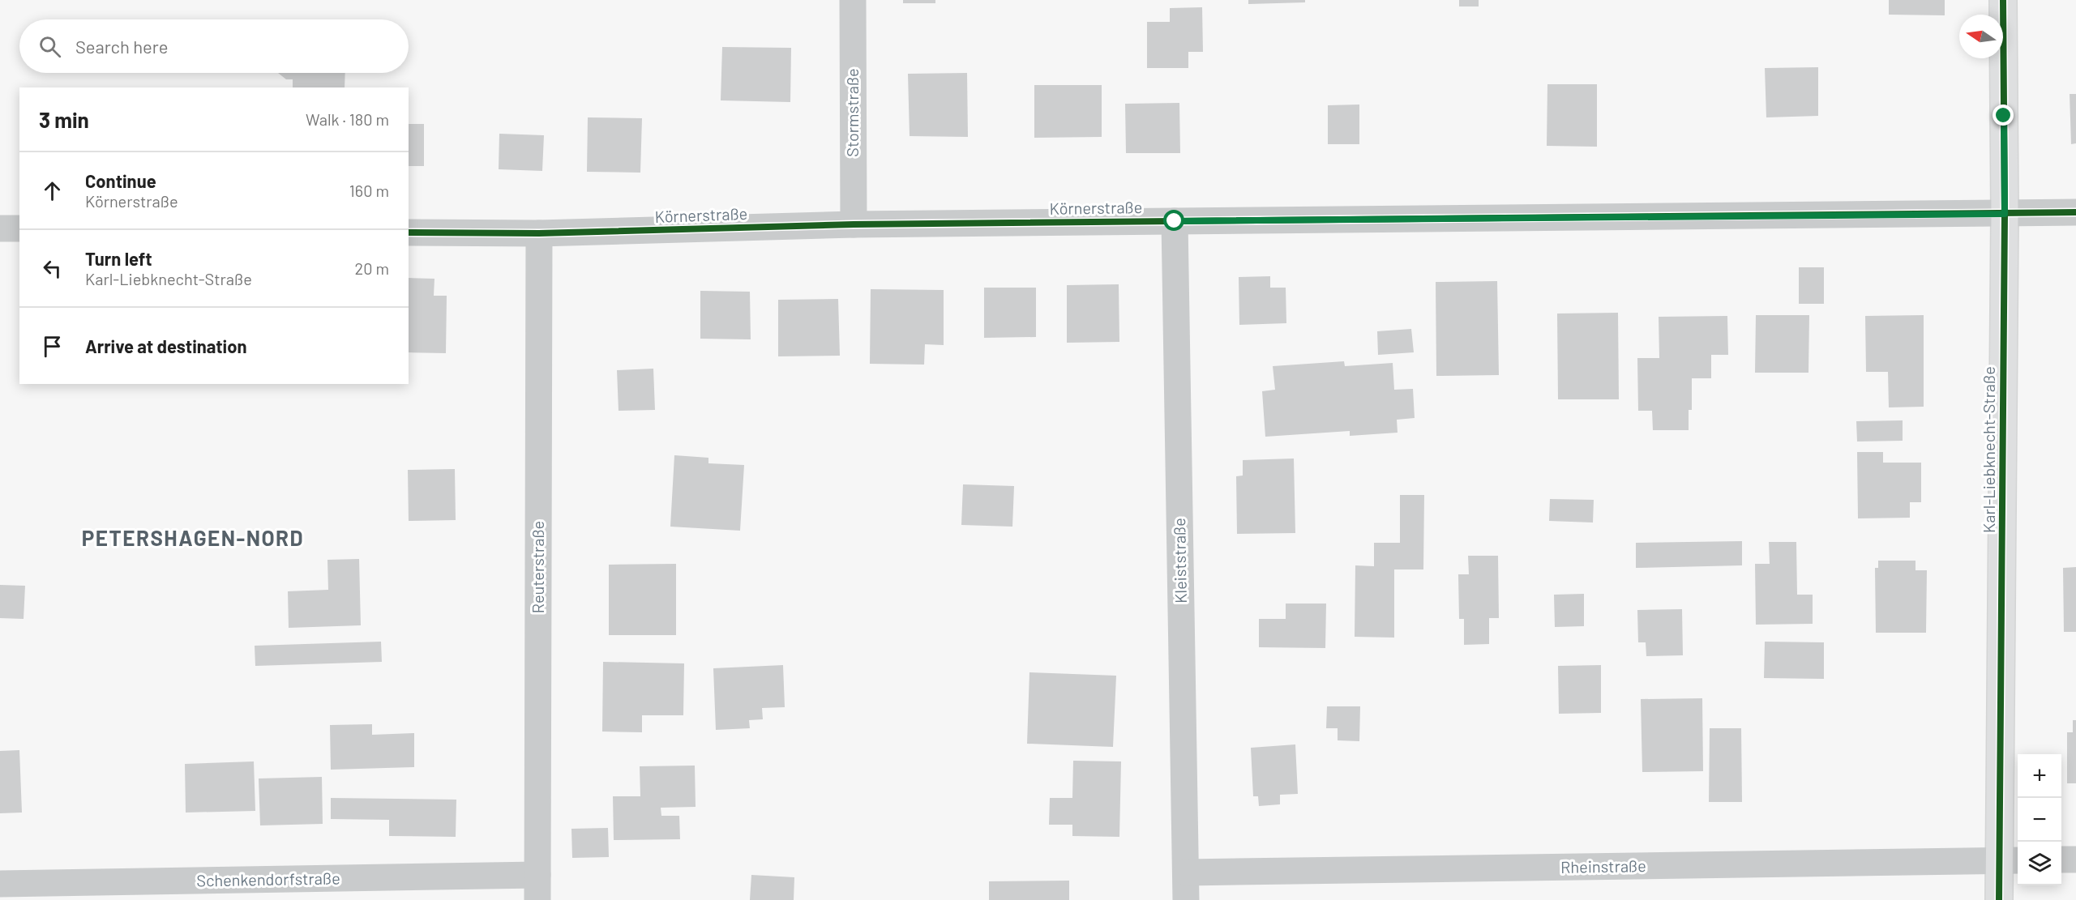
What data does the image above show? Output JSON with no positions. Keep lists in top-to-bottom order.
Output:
{
  "streets": {
    "street": [
      "Stormstraße",
      "Körnerstraße",
      "Karl-Liebknecht-Straße",
      "Kleiststraße",
      "Reuterstraße",
      "Rheinstraße",
      "Schenkendorfstraße"
    ]
  },
  "crossings": [
    ["Stormstraße", "Körnerstraße"],
    ["Körnerstraße", "Karl-Liebknecht-Straße"],
    ["Körnerstraße", "Kleiststraße"],
    ["Körnerstraße", "Reuterstraße"],
    ["Karl-Liebknecht-Straße", "Rheinstraße"],
    ["Kleiststraße", "Rheinstraße"],
    ["Reuterstraße", "Schenkendorfstraße"]
  ],
  "districts": ["PETERSHAGEN-NORD"],
  "north": "left",
  "page": {
    "search": "Search here",
    "heading": ["3 min", "Walk · 180 m"],
    "list": [
      ["Continue", "Körnerstraße", "160 m"],
      ["Turn left", "Karl-Liebknecht-Straße", "20 m"],
      "Arrive at destination"
    ],
    "map_buttons": ["+", "−"]
  }
}
